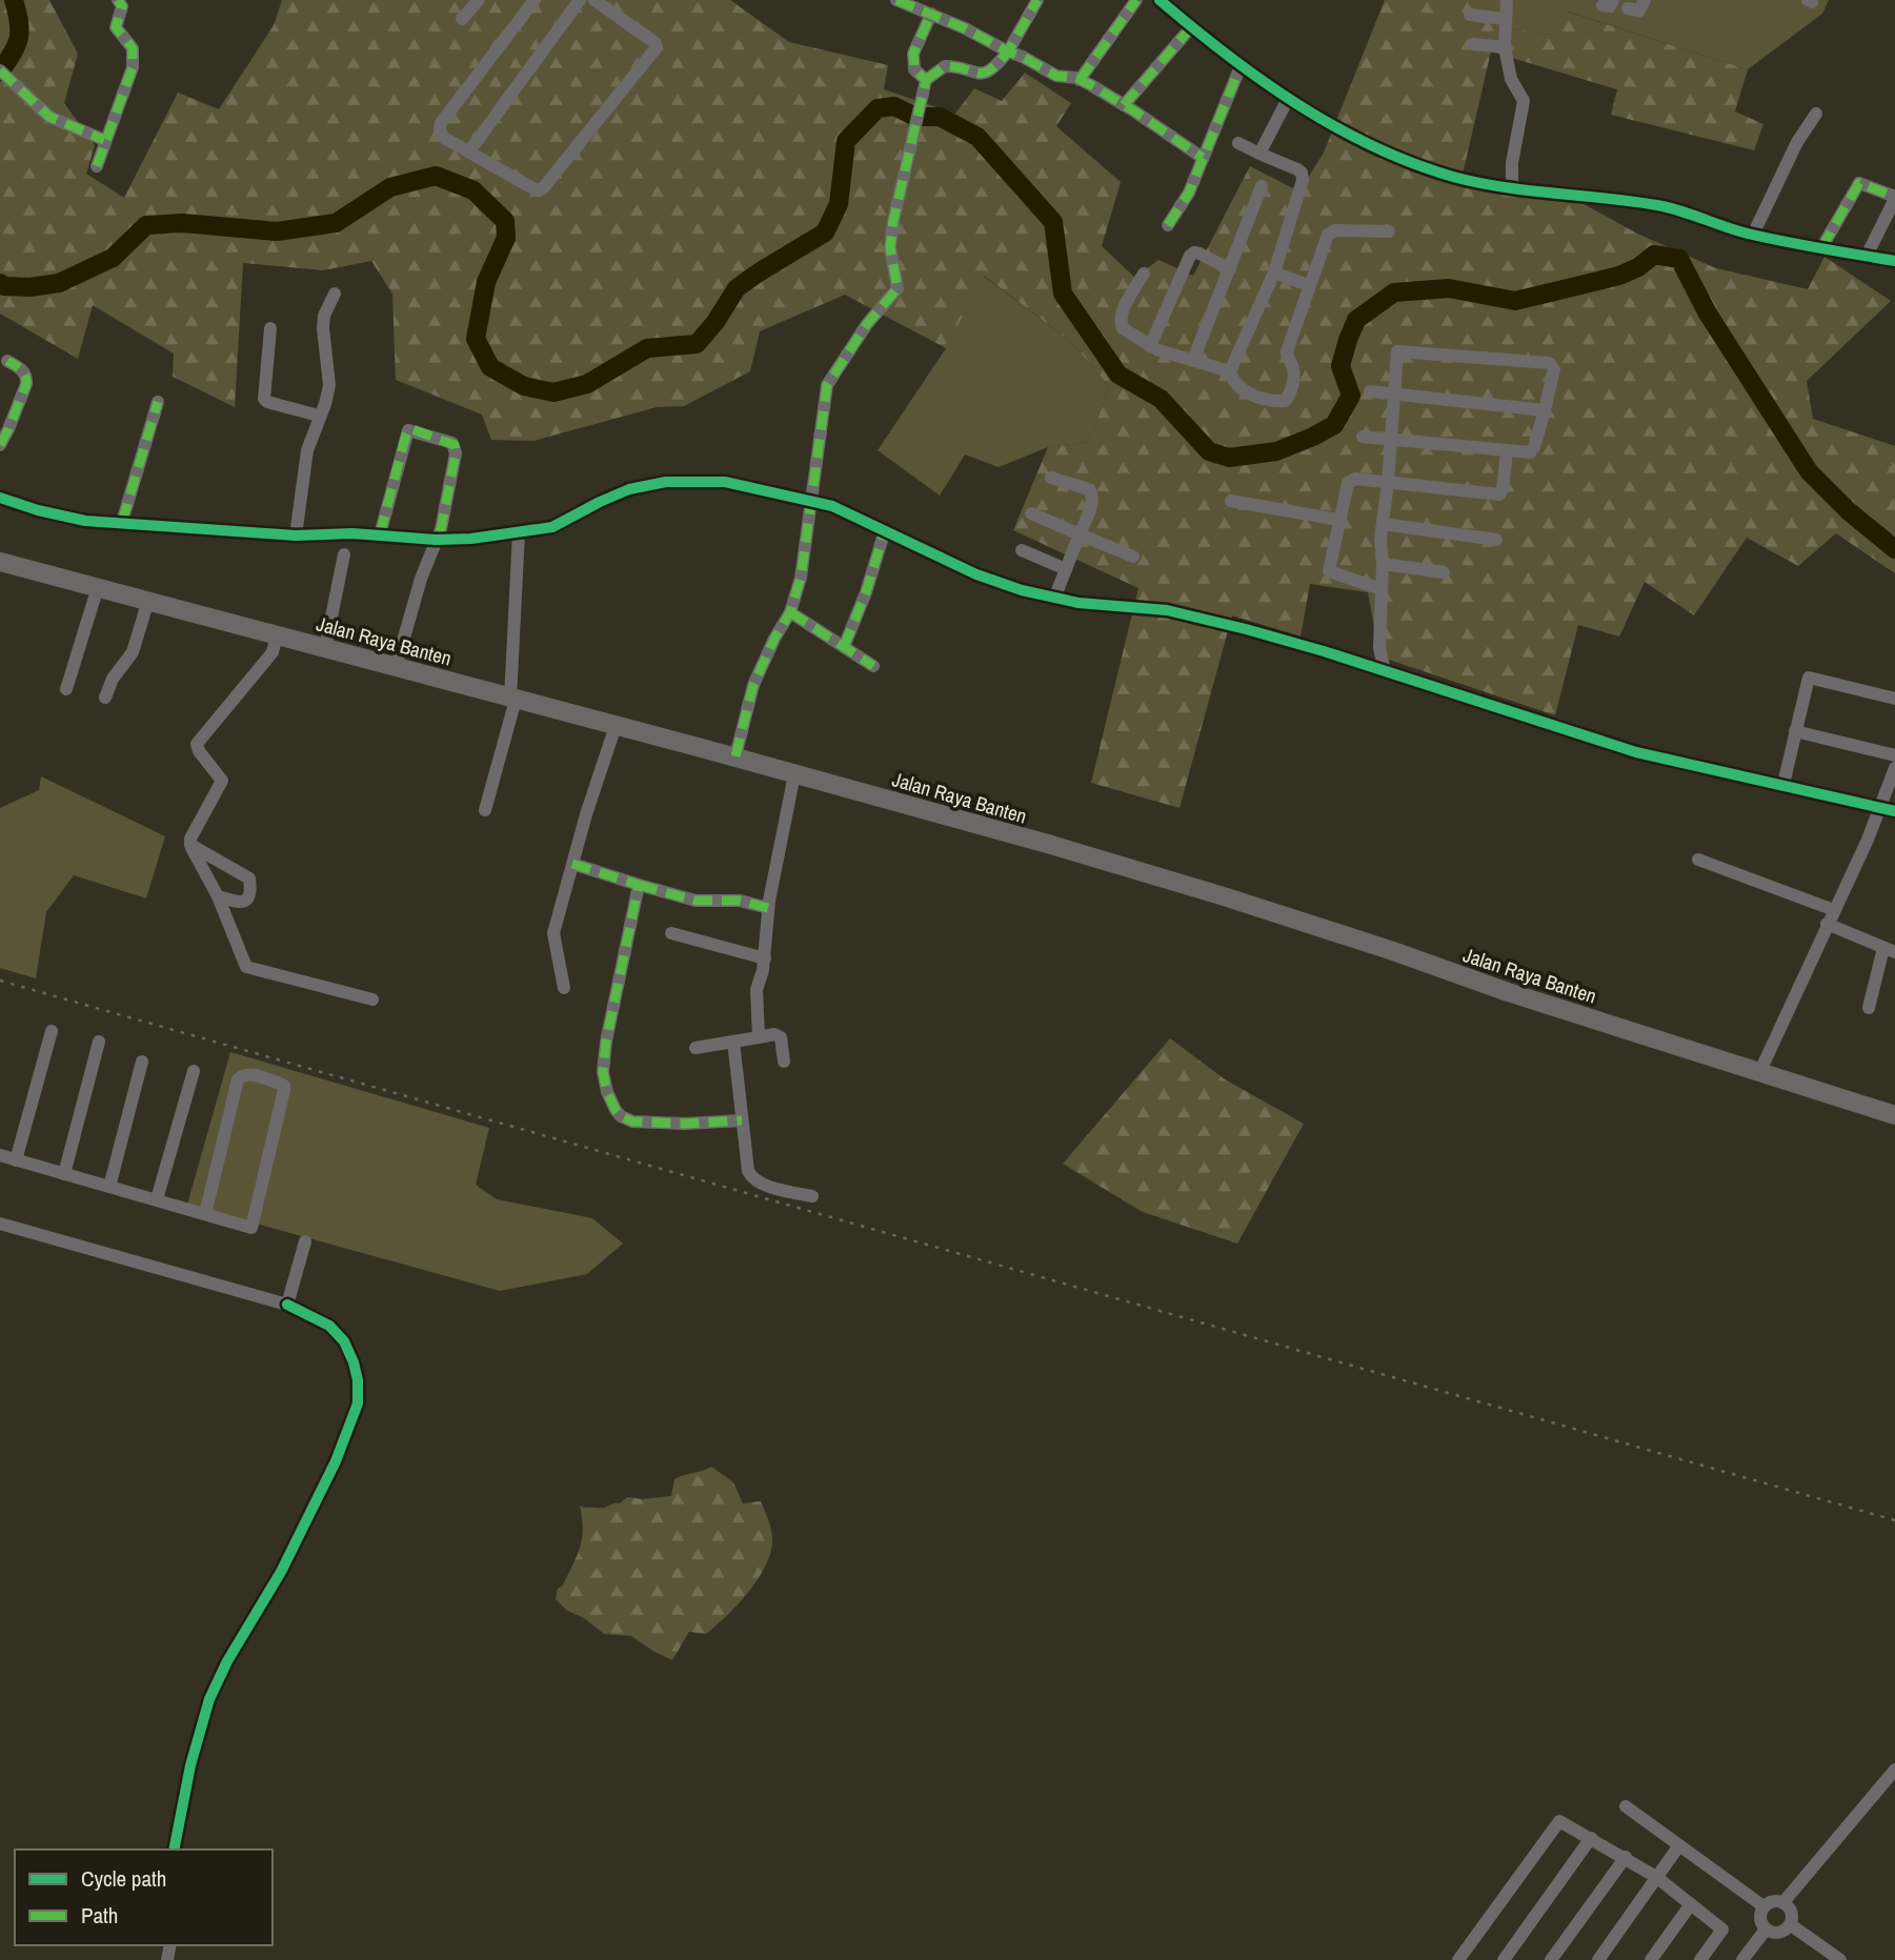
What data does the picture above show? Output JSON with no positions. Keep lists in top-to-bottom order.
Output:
{
  "streets": {
    "main road": ["Jalan Raya Banten"]
  },
  "legend": ["Cycle path", "Path"]
}
